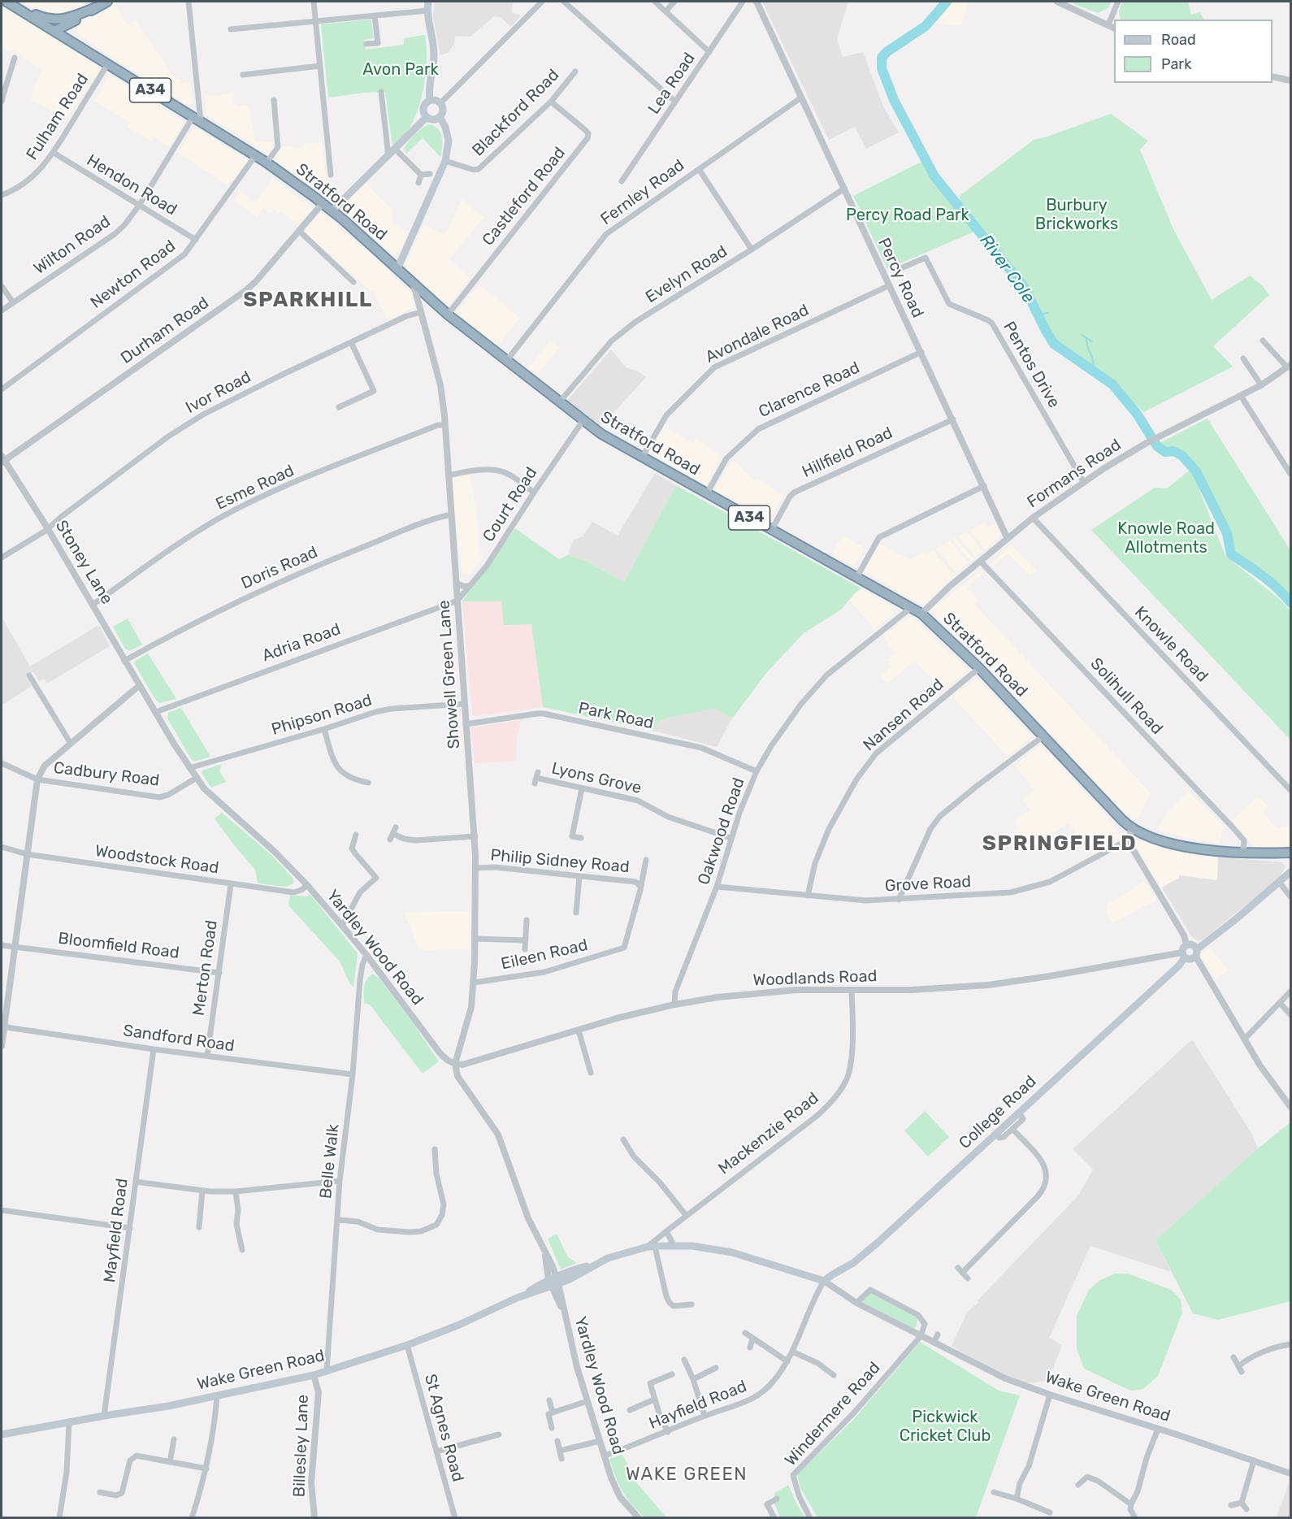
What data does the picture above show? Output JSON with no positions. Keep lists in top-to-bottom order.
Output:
{
  "streets": {
    "highway": ["A34", "Stratford Road"],
    "main road": ["College Road", "Wake Green Road"],
    "street": [
      "Lea Road",
      "Blackford Road",
      "Fulham Road",
      "Hendon Road",
      "Fernley Road",
      "Castleford Road",
      "Wilton Road",
      "Newton Road",
      "Evelyn Road",
      "Percy Road",
      "Durham Road",
      "Avondale Road",
      "Pentos Drive",
      "Clarence Road",
      "Ivor Road",
      "Hillfield Road",
      "Formans Road",
      "Esme Road",
      "Court Road",
      "Stoney Lane",
      "Doris Road",
      "Adria Road",
      "Knowle Road",
      "Showell Green Lane",
      "Solihull Road",
      "Phipson Road",
      "Nansen Road",
      "Park Road",
      "Cadbury Road",
      "Lyons Grove",
      "Oakwood Road",
      "Woodstock Road",
      "Philip Sidney Road",
      "Grove Road",
      "Bloomfield Road",
      "Yardley Wood Road",
      "Eileen Road",
      "Merton Road",
      "Woodlands Road",
      "Sandford Road",
      "Mackenzie Road",
      "Belle Walk",
      "Mayfield Road",
      "Hayfield Road",
      "Windermere Road",
      "St Agnes Road",
      "Billesley Lane"
    ]
  },
  "crossings": [
    ["Blackford Road", "Castleford Road"],
    ["Fulham Road", "Hendon Road"],
    ["Fulham Road", "Stratford Road"],
    ["Hendon Road", "Wilton Road"],
    ["Hendon Road", "Newton Road"],
    ["Fernley Road", "Stratford Road"],
    ["Fernley Road", "Percy Road"],
    ["Castleford Road", "Stratford Road"],
    ["Stratford Road", "Wilton Road"],
    ["Stratford Road", "Newton Road"],
    ["Stratford Road", "Evelyn Road"],
    ["Stratford Road", "Durham Road"],
    ["Stratford Road", "Avondale Road"],
    ["Stratford Road", "Clarence Road"],
    ["Stratford Road", "Hillfield Road"],
    ["Stratford Road", "Formans Road"],
    ["Stratford Road", "Court Road"],
    ["Stratford Road", "Showell Green Lane"],
    ["Stratford Road", "Solihull Road"],
    ["Stratford Road", "Nansen Road"],
    ["Stratford Road", "Oakwood Road"],
    ["Evelyn Road", "Percy Road"],
    ["Percy Road", "Avondale Road"],
    ["Percy Road", "Clarence Road"],
    ["Percy Road", "Hillfield Road"],
    ["Percy Road", "Formans Road"],
    ["Durham Road", "Stoney Lane"],
    ["Pentos Drive", "Formans Road"],
    ["Ivor Road", "Stoney Lane"],
    ["Ivor Road", "Showell Green Lane"],
    ["Formans Road", "Knowle Road"],
    ["Formans Road", "Solihull Road"],
    ["Esme Road", "Stoney Lane"],
    ["Esme Road", "Showell Green Lane"],
    ["Court Road", "Adria Road"],
    ["Court Road", "Showell Green Lane"],
    ["Stoney Lane", "Doris Road"],
    ["Stoney Lane", "Yardley Wood Road"],
    ["Doris Road", "Showell Green Lane"],
    ["Adria Road", "Showell Green Lane"],
    ["Adria Road", "Yardley Wood Road"],
    ["Showell Green Lane", "Phipson Road"],
    ["Showell Green Lane", "Park Road"],
    ["Showell Green Lane", "Philip Sidney Road"],
    ["Showell Green Lane", "Yardley Wood Road"],
    ["Showell Green Lane", "Eileen Road"],
    ["Showell Green Lane", "Woodlands Road"],
    ["Phipson Road", "Yardley Wood Road"],
    ["Nansen Road", "Grove Road"],
    ["Park Road", "Oakwood Road"],
    ["Cadbury Road", "Yardley Wood Road"],
    ["Lyons Grove", "Oakwood Road"],
    ["Oakwood Road", "Grove Road"],
    ["Oakwood Road", "Woodlands Road"],
    ["Woodstock Road", "Yardley Wood Road"],
    ["Woodstock Road", "Merton Road"],
    ["Philip Sidney Road", "Eileen Road"],
    ["Bloomfield Road", "Merton Road"],
    ["Yardley Wood Road", "Woodlands Road"],
    ["Yardley Wood Road", "Belle Walk"],
    ["Yardley Wood Road", "Wake Green Road"],
    ["Yardley Wood Road", "Hayfield Road"],
    ["Merton Road", "Sandford Road"],
    ["Woodlands Road", "College Road"],
    ["Woodlands Road", "Mackenzie Road"],
    ["Sandford Road", "Belle Walk"],
    ["Sandford Road", "Mayfield Road"],
    ["College Road", "Wake Green Road"],
    ["College Road", "Hayfield Road"],
    ["Mackenzie Road", "Wake Green Road"],
    ["Belle Walk", "Wake Green Road"],
    ["Mayfield Road", "Wake Green Road"],
    ["Wake Green Road", "Hayfield Road"],
    ["Wake Green Road", "Windermere Road"],
    ["Wake Green Road", "St Agnes Road"],
    ["Wake Green Road", "Billesley Lane"]
  ],
  "districts": ["SPARKHILL", "SPRINGFIELD", "WAKE GREEN"],
  "water": ["River Cole"],
  "parks": [
    "Avon Park",
    "Burbury Brickworks",
    "Percy Road Park",
    "Knowle Road Allotments",
    "Pickwick Cricket Club"
  ],
  "legend": ["Road", "Park"]
}
